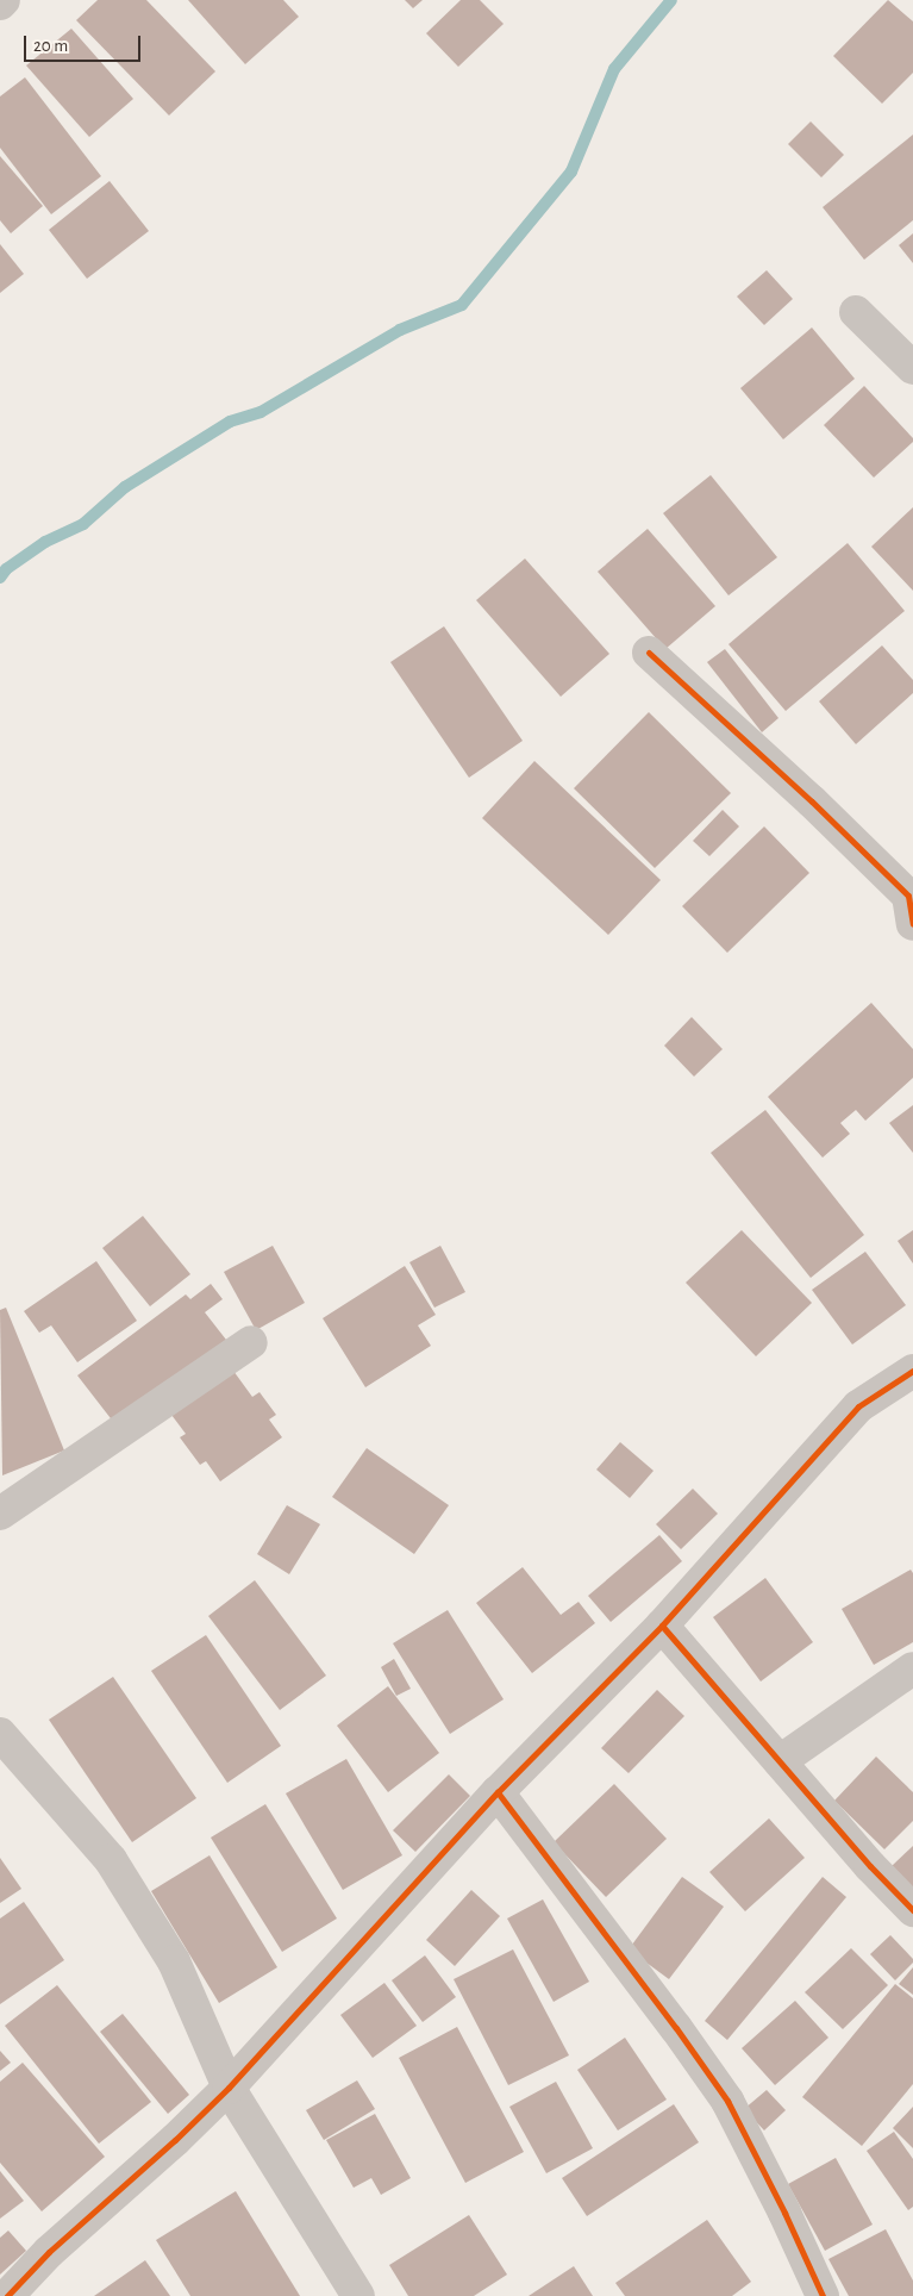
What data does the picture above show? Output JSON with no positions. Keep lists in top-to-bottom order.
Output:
{
  "scale_bar": "20 m"
}
